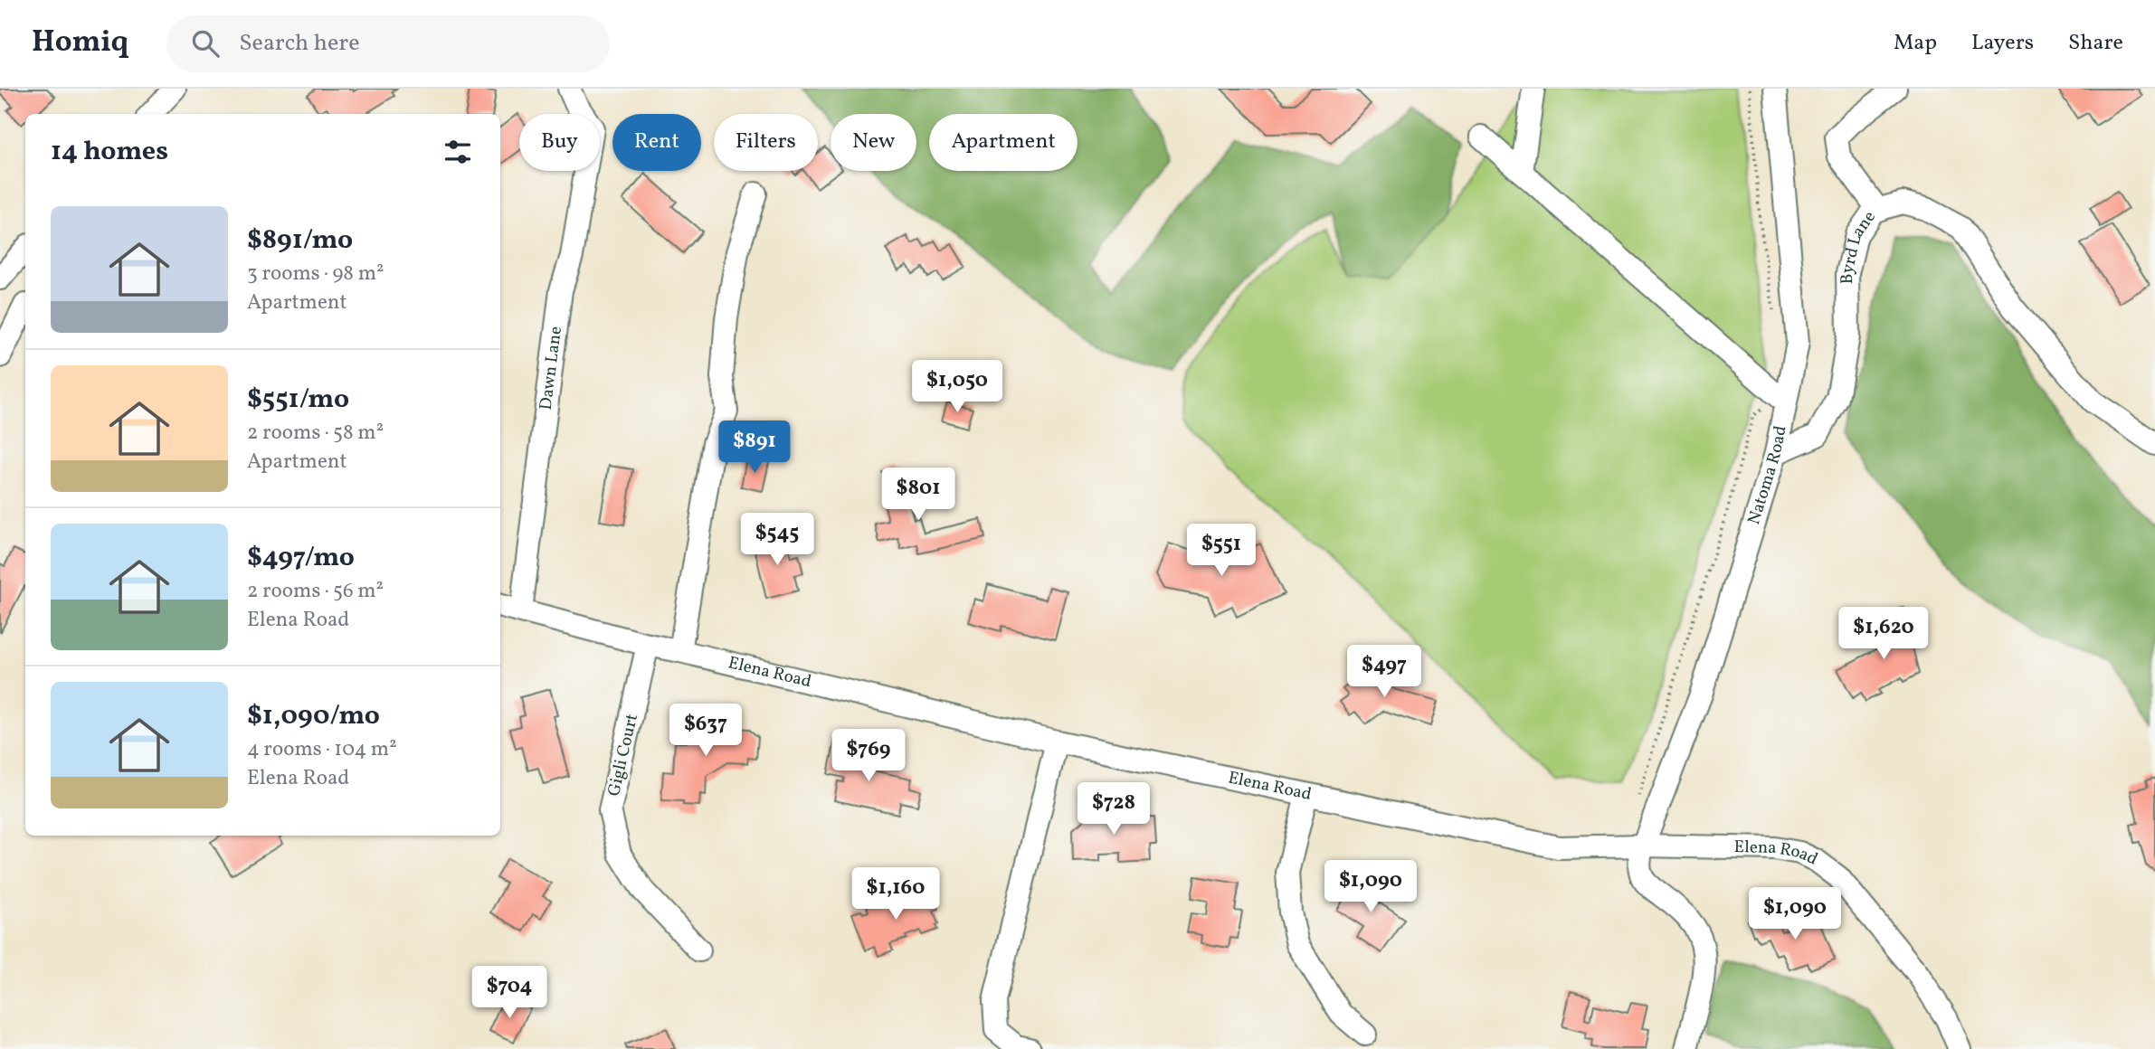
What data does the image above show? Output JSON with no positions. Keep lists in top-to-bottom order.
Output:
{
  "streets": {
    "street": [
      "Byrd Lane",
      "Dawn Lane",
      "Natoma Road",
      "Elena Road",
      "Gigli Court"
    ]
  },
  "crossings": [
    ["Byrd Lane", "Natoma Road"],
    ["Dawn Lane", "Elena Road"],
    ["Natoma Road", "Elena Road"],
    ["Elena Road", "Gigli Court"]
  ],
  "page": {
    "header": "Homiq",
    "search": "Search here",
    "nav": ["Map", "Layers", "Share"],
    "chip": [
      "Buy",
      "Rent",
      "Filters",
      "New",
      "Apartment"
    ],
    "heading": "14 homes",
    "list": [
      {
        "name": "$891/mo",
        "note": "3 rooms · 98 m² · Apartment"
      },
      {
        "name": "$551/mo",
        "note": "2 rooms · 58 m² · Apartment"
      },
      {
        "name": "$497/mo",
        "note": "2 rooms · 56 m² · Elena Road"
      },
      {
        "name": "$1,090/mo",
        "note": "4 rooms · 104 m² · Elena Road"
      }
    ],
    "price": [
      "$1,050",
      "$891",
      "$801",
      "$545",
      "$551",
      "$1,620",
      "$497",
      "$637",
      "$769",
      "$728",
      "$1,090",
      "$1,160",
      "$1,090",
      "$704"
    ]
  }
}
